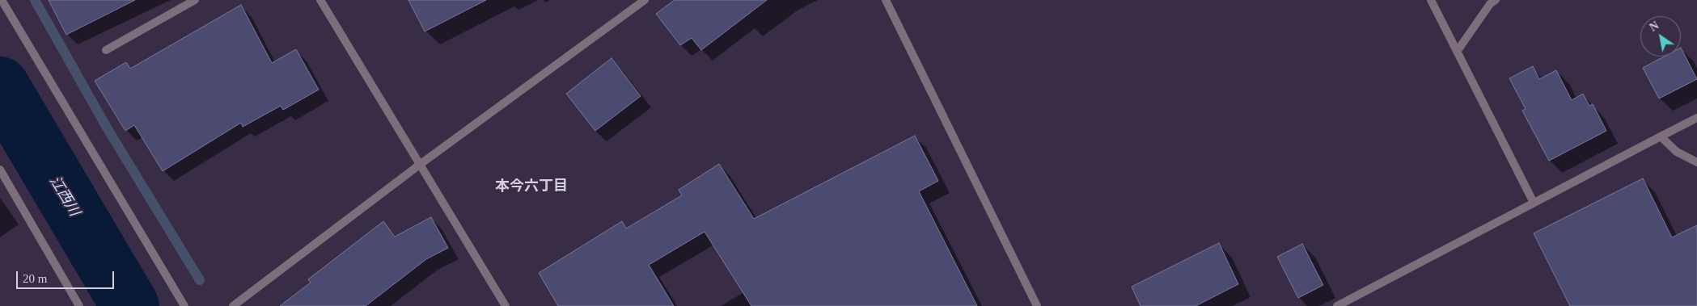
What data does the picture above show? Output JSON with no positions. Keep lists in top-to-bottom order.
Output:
{
  "districts": ["本今六丁目"],
  "water": ["江西川"],
  "scale_bar": "20 m",
  "north": "top left"
}
